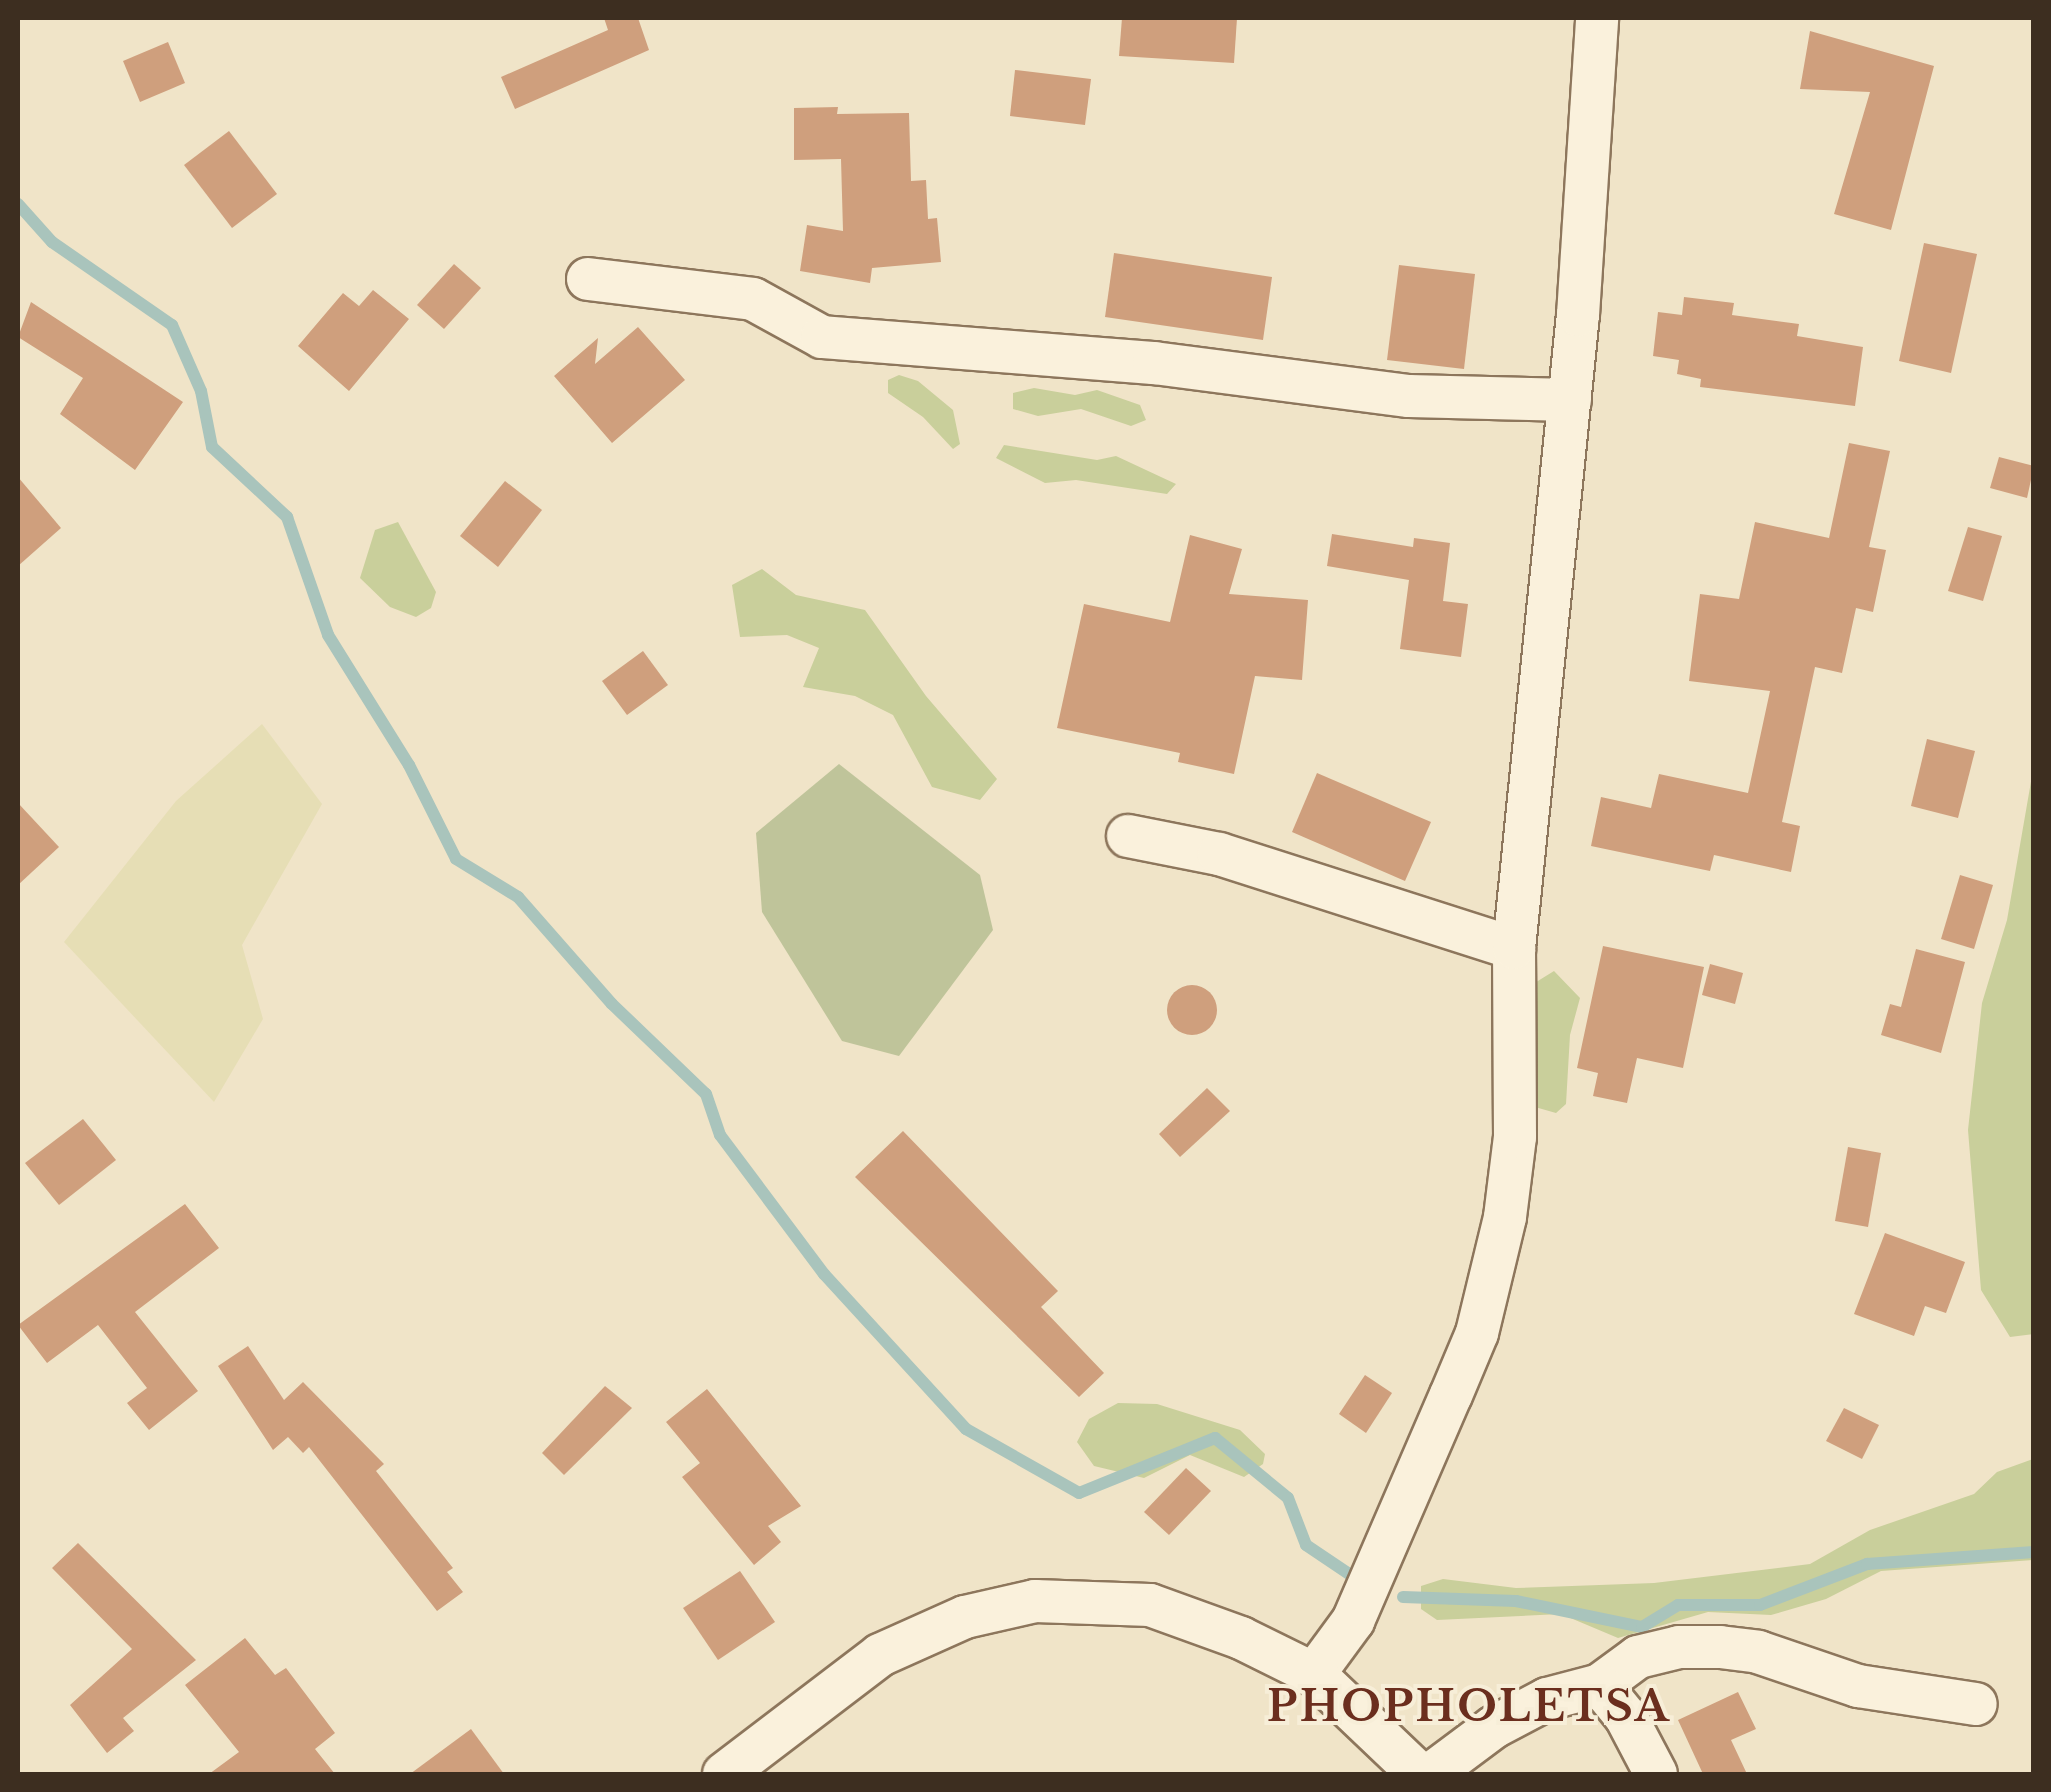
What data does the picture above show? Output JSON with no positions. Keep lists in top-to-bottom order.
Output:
{
  "districts": ["PHOPHOLETSA"]
}
